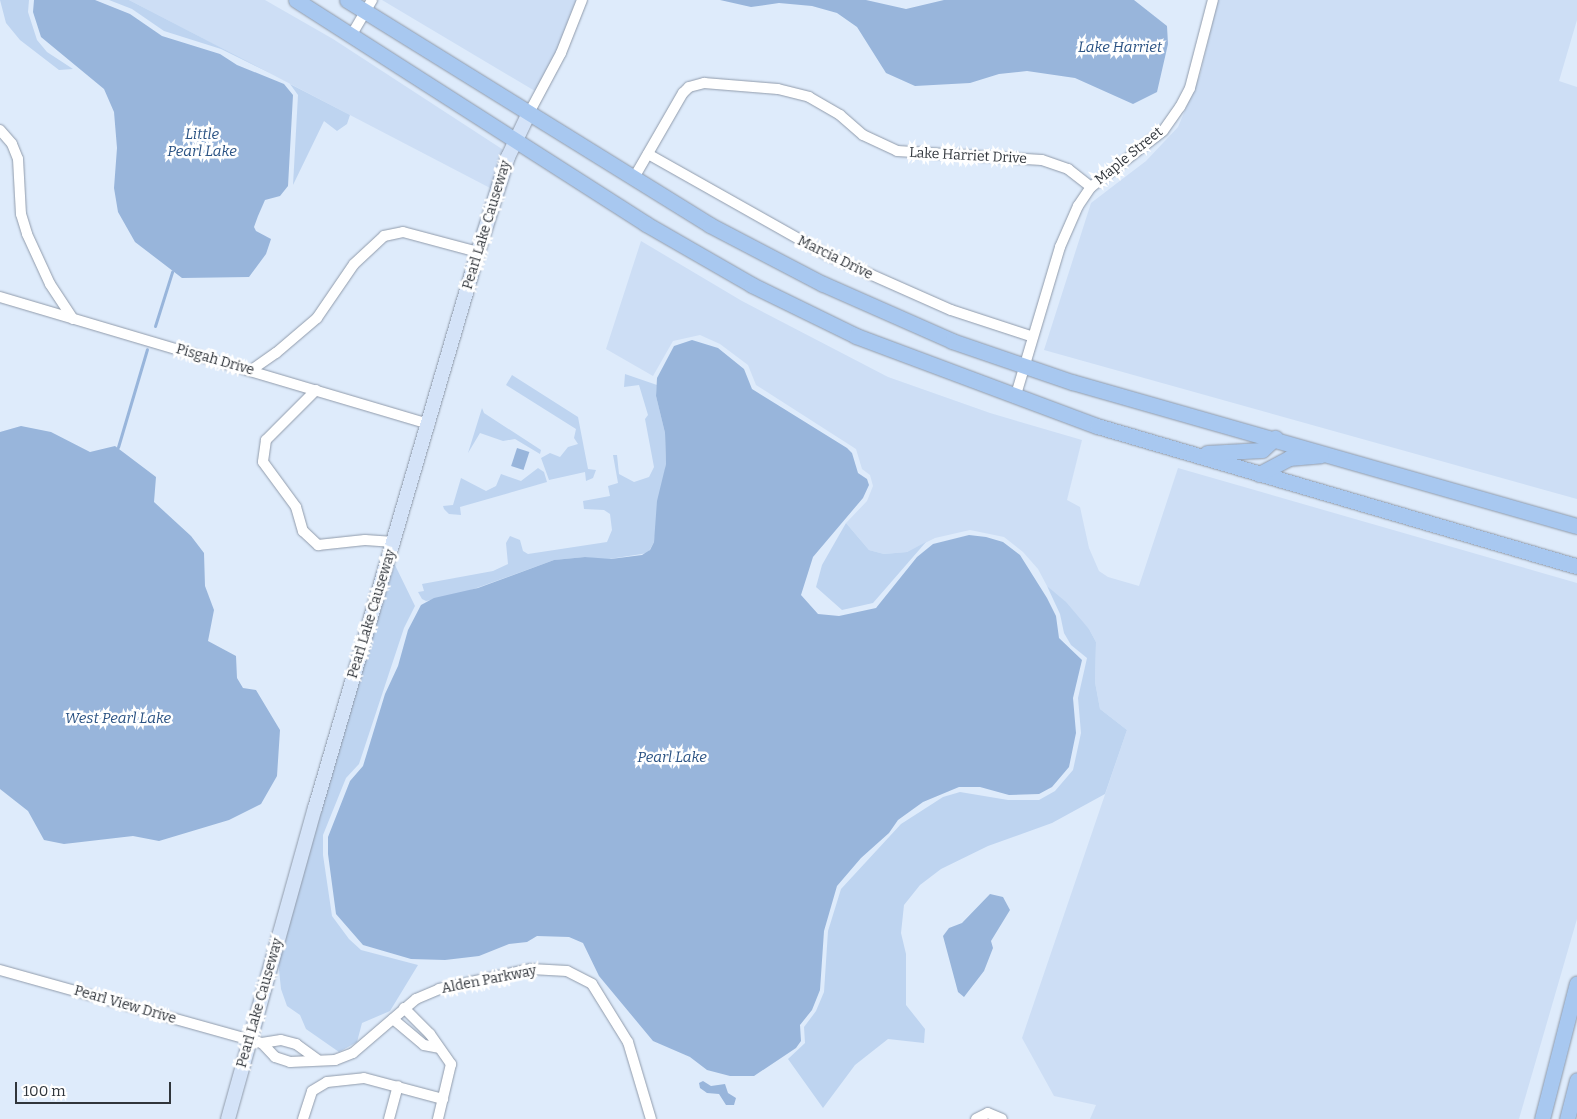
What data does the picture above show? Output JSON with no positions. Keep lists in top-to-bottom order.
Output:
{
  "streets": {
    "street": [
      "Lake Harriet Drive",
      "Maple Street",
      "Pearl Lake Causeway",
      "Marcia Drive",
      "Pisgah Drive",
      "Alden Parkway",
      "Pearl View Drive"
    ]
  },
  "crossings": [
    ["Lake Harriet Drive", "Maple Street"],
    ["Lake Harriet Drive", "Marcia Drive"],
    ["Maple Street", "Marcia Drive"],
    ["Pearl Lake Causeway", "Pisgah Drive"],
    ["Pearl Lake Causeway", "Alden Parkway"],
    ["Pearl Lake Causeway", "Pearl View Drive"],
    ["Alden Parkway", "Pearl View Drive"]
  ],
  "water": [
    "Lake Harriet",
    "Little Pearl Lake",
    "West Pearl Lake",
    "Pearl Lake"
  ],
  "scale_bar": "100 m"
}
